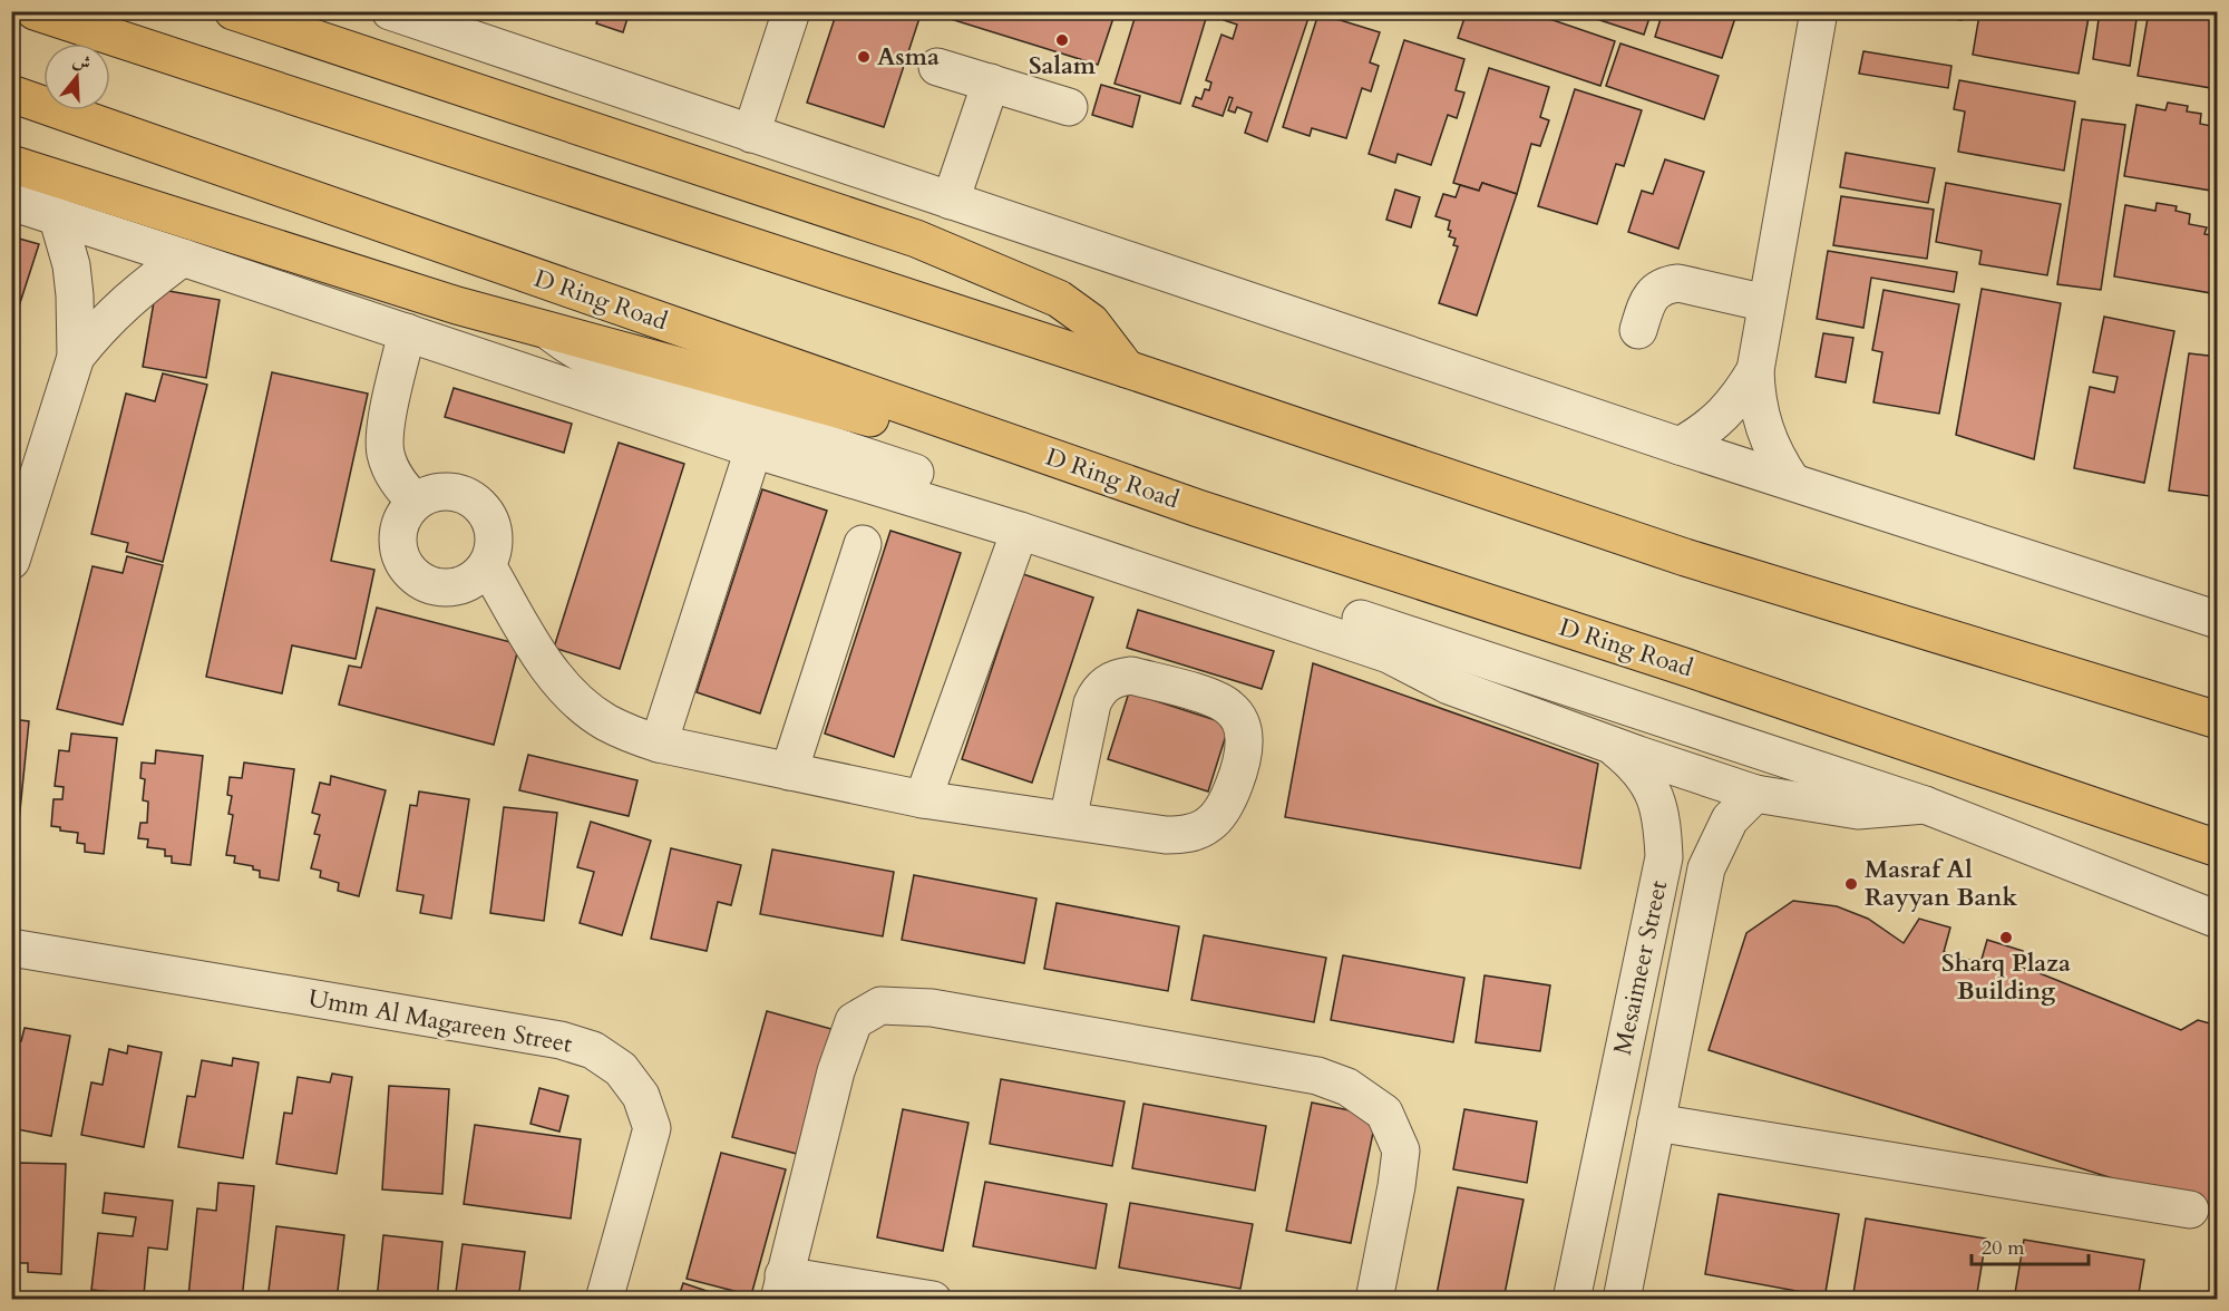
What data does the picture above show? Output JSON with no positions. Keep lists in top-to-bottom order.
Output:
{
  "streets": {
    "main road": ["D Ring Road"],
    "street": ["Mesaimeer Street", "Umm Al Magareen Street"]
  },
  "crossings": [
    ["D Ring Road", "Mesaimeer Street"]
  ],
  "places": [
    "Salam",
    "Asma",
    "Masraf Al Rayyan Bank",
    "Sharq Plaza Building"
  ],
  "scale_bar": "20 m",
  "north": "top"
}
